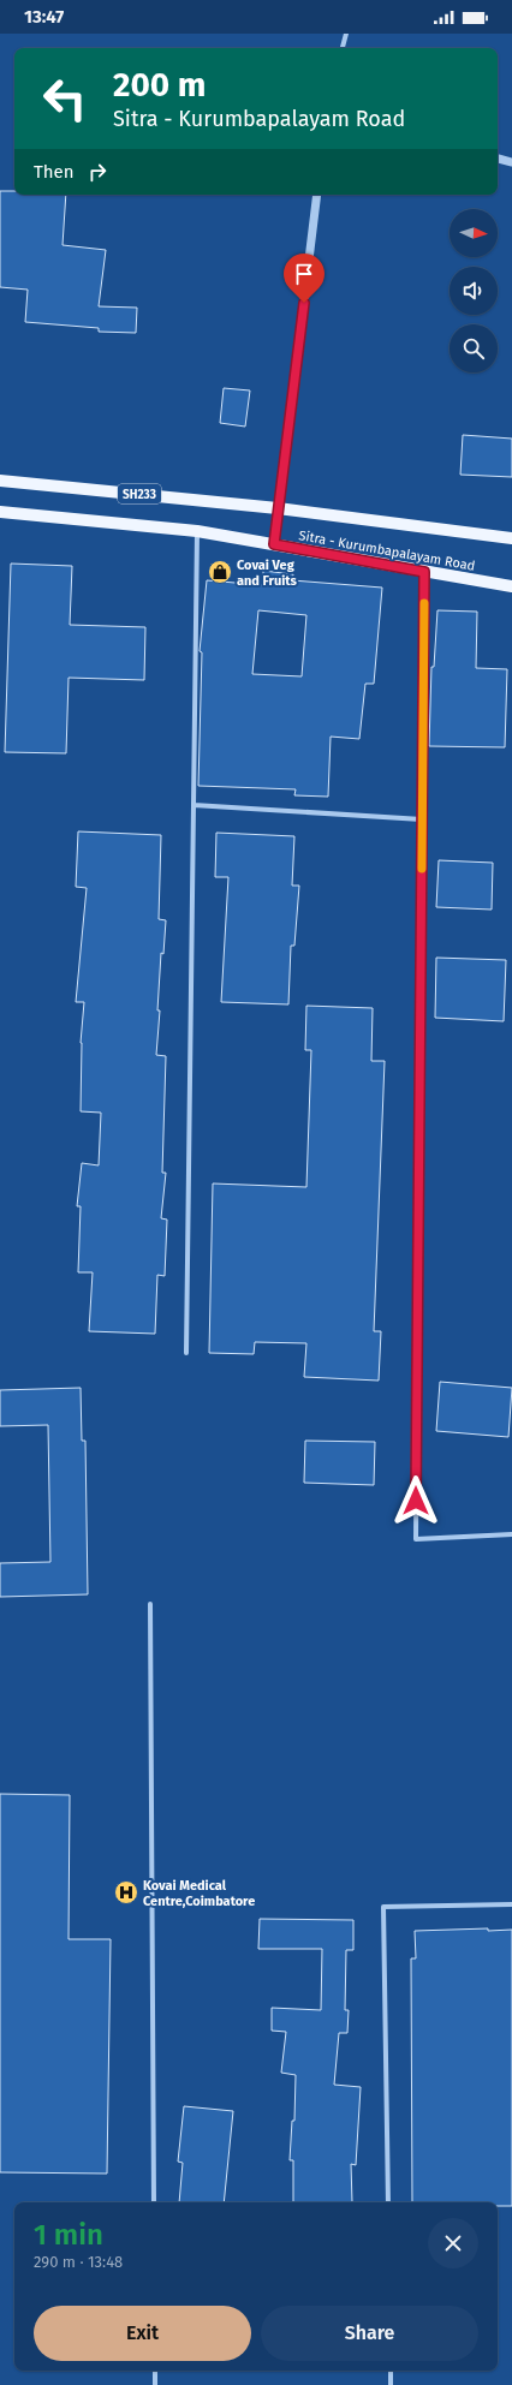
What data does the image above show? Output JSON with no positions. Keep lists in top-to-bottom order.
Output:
{
  "streets": {
    "main road": ["SH233", "Sitra - Kurumbapalayam Road"]
  },
  "places": {
    "shop": ["Covai Veg and Fruits"],
    "hospital": ["Kovai Medical Centre,Coimbatore"]
  },
  "north": "right",
  "page": {
    "status": "13:47",
    "turn": ["200 m", "Sitra - Kurumbapalayam Road"],
    "then": "Then",
    "heading": ["1 min", "290 m · 13:48"],
    "buttons": ["Exit", "Share"]
  }
}
